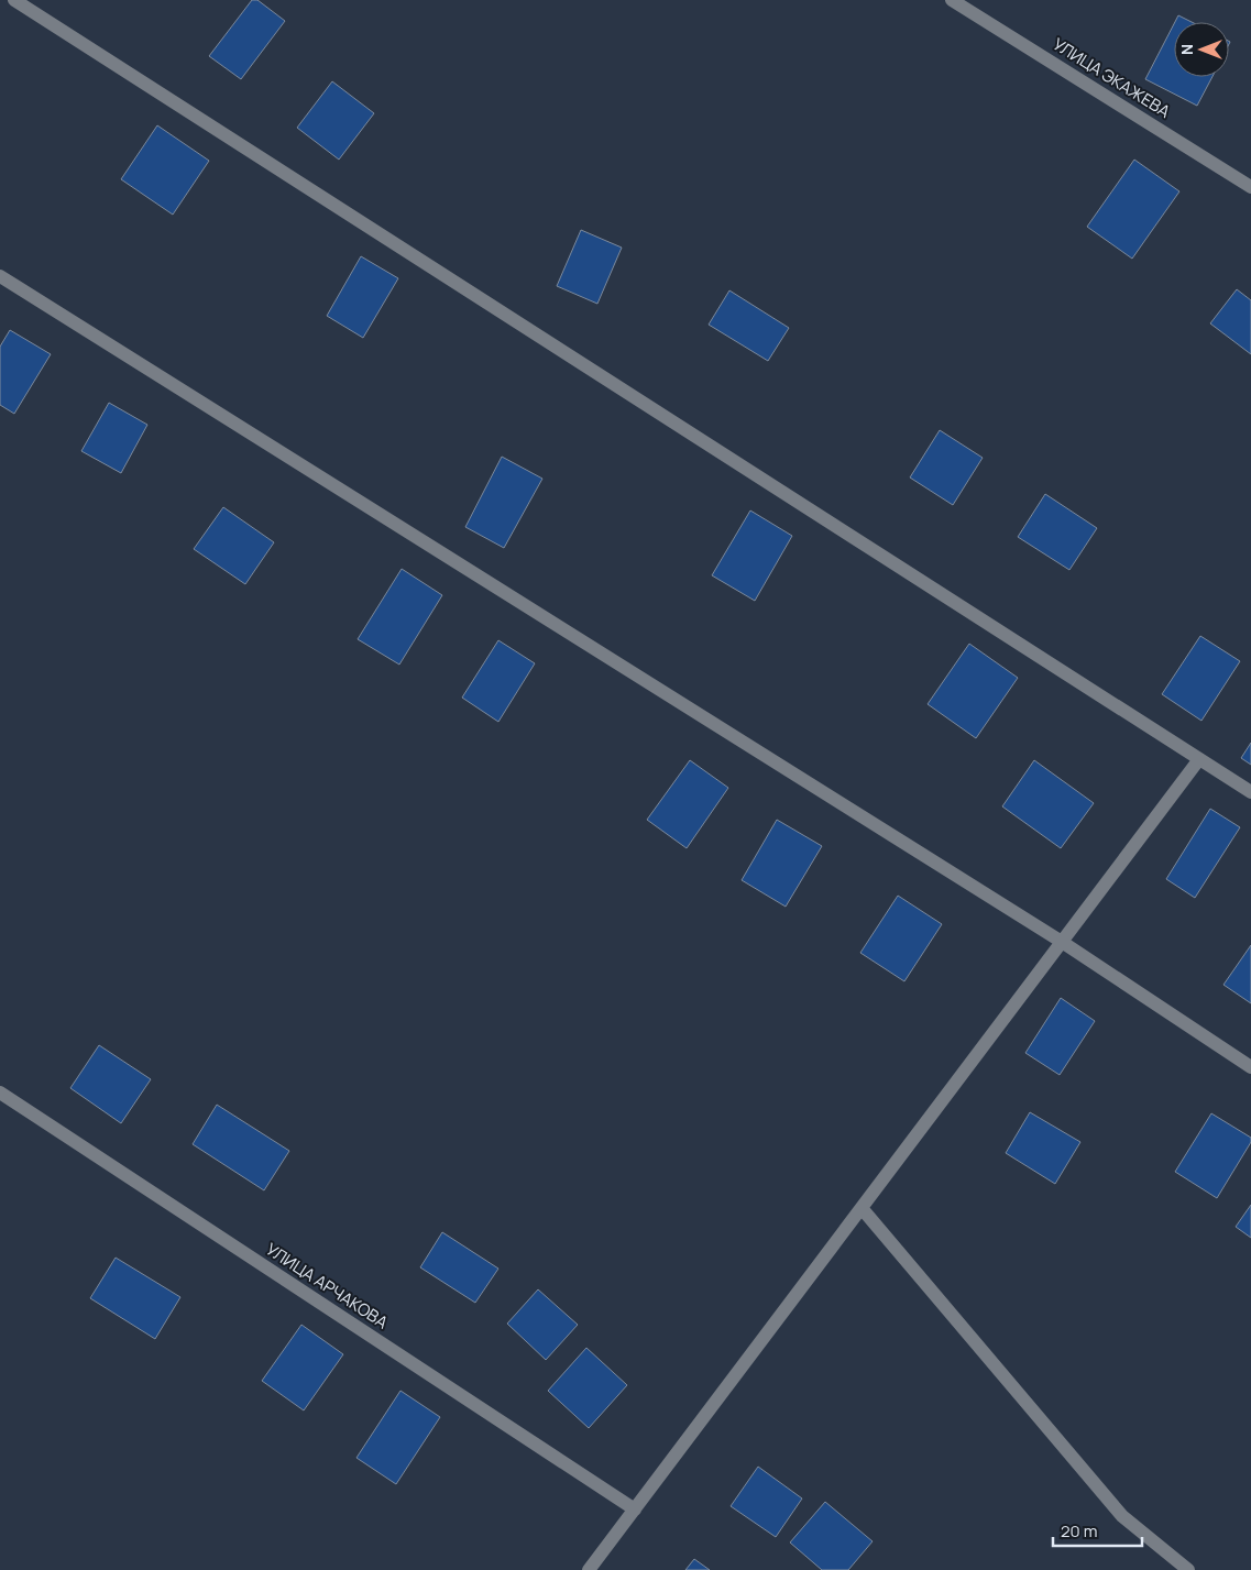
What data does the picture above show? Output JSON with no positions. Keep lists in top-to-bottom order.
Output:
{
  "streets": {
    "street": ["УЛИЦА ЭКАЖЕВА", "УЛИЦА АРЧАКОВА"]
  },
  "scale_bar": "20 m",
  "north": "left"
}
